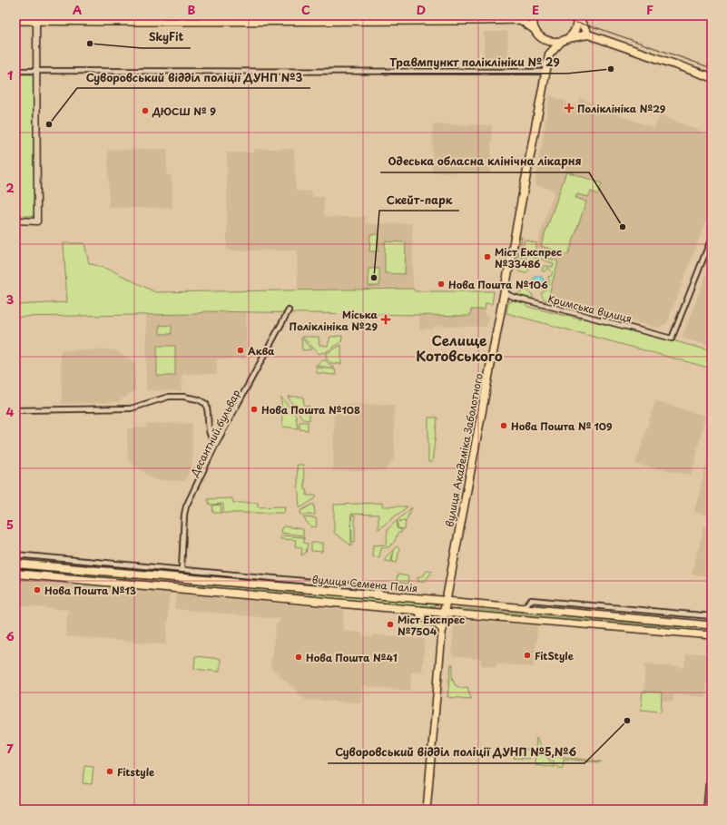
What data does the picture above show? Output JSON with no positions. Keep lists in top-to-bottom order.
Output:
{
  "streets": {
    "highway": ["вулиця Академіка Заболотного", "вулиця Семена Палія"],
    "street": ["Кримська вулиця", "Десантний бульвар"]
  },
  "crossings": [
    ["Кримська вулиця", "вулиця Академіка Заболотного"],
    ["вулиця Академіка Заболотного", "вулиця Семена Палія"]
  ],
  "districts": ["Селище Котовського"],
  "places": {
    "other": [
      "SkyFit",
      "Травмпункт поліклініки № 29",
      "ДЮСШ № 9",
      "Суворовський відділ поліції ДУНП №3",
      "Одеська обласна клінічна лікарня",
      "Міст Експрес №33486",
      "Скейт-парк",
      "Нова Пошта №106",
      "Аква",
      "Нова Пошта №108",
      "Нова Пошта № 109",
      "Нова Пошта №13",
      "Міст Експрес №7504",
      "FitStyle",
      "Нова Пошта №41",
      "Суворовський відділ поліції ДУНП №5,№6",
      "Fitstyle"
    ],
    "health": ["Поліклініка №29", "Міська Поліклініка №29"]
  },
  "grid": {
    "columns": [
      "A",
      "B",
      "C",
      "D",
      "E",
      "F"
    ],
    "rows": [
      "1",
      "2",
      "3",
      "4",
      "5",
      "6",
      "7"
    ]
  }
}
